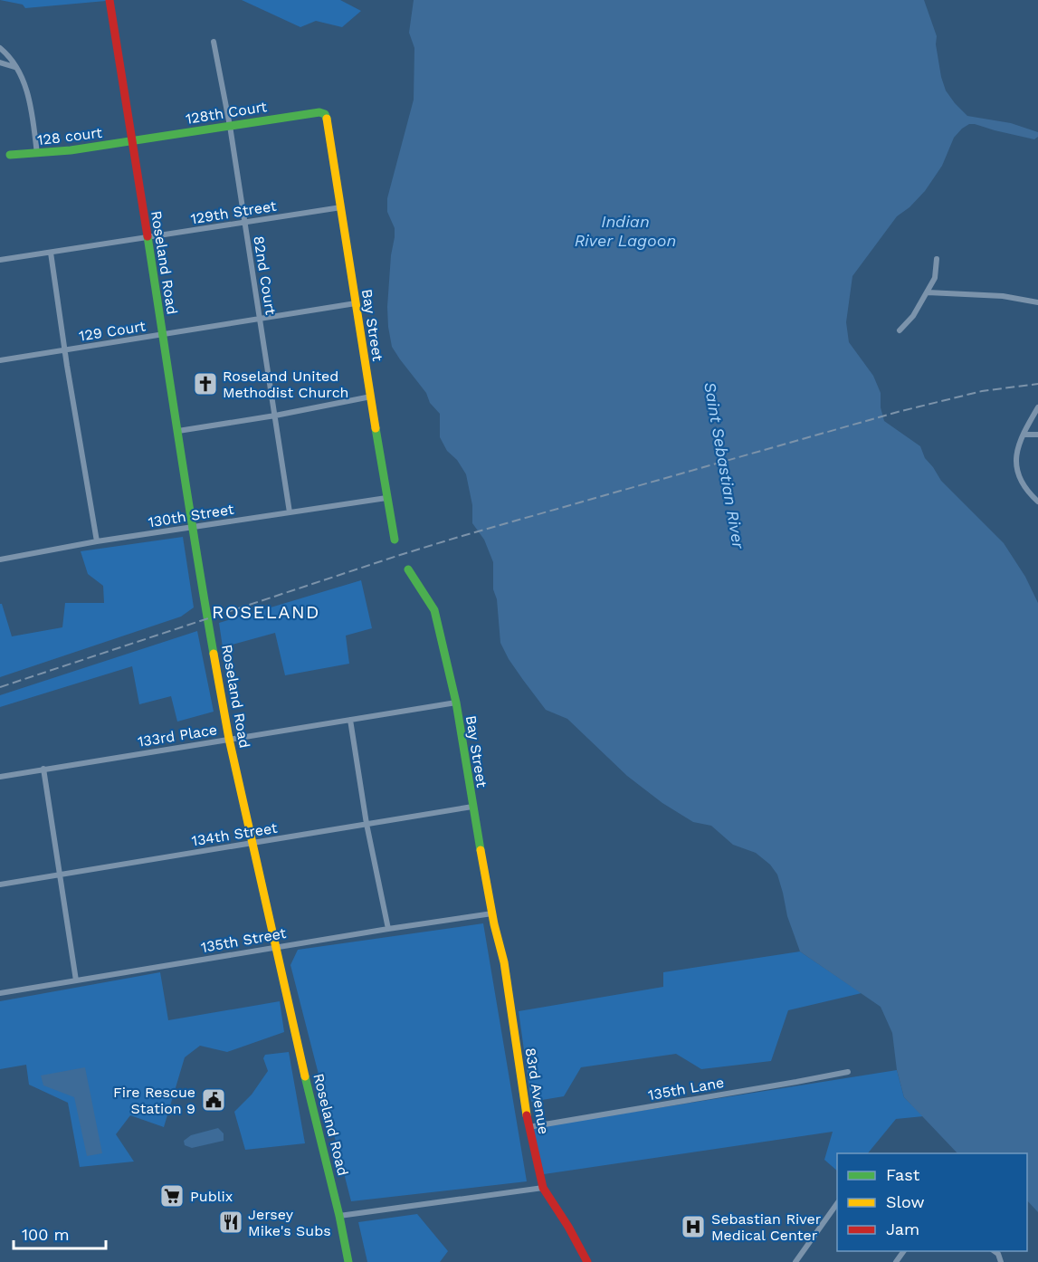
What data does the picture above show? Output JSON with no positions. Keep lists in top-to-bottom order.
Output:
{
  "streets": {
    "street": [
      "128th Court",
      "128 court",
      "129th Street",
      "Roseland Road",
      "82nd Court",
      "Bay Street",
      "129 Court",
      "130th Street",
      "133rd Place",
      "134th Street",
      "135th Street",
      "135th Lane",
      "83rd Avenue"
    ]
  },
  "crossings": [
    ["128th Court", "128 court"],
    ["128th Court", "Roseland Road"],
    ["128th Court", "82nd Court"],
    ["128th Court", "Bay Street"],
    ["128 court", "Roseland Road"],
    ["129th Street", "Roseland Road"],
    ["129th Street", "82nd Court"],
    ["129th Street", "Bay Street"],
    ["Roseland Road", "129 Court"],
    ["Roseland Road", "130th Street"],
    ["Roseland Road", "133rd Place"],
    ["Roseland Road", "134th Street"],
    ["Roseland Road", "135th Street"],
    ["82nd Court", "129 Court"],
    ["82nd Court", "130th Street"],
    ["Bay Street", "129 Court"],
    ["Bay Street", "130th Street"],
    ["Bay Street", "133rd Place"],
    ["Bay Street", "134th Street"],
    ["Bay Street", "135th Street"],
    ["Bay Street", "83rd Avenue"],
    ["135th Street", "83rd Avenue"],
    ["135th Lane", "83rd Avenue"]
  ],
  "districts": ["ROSELAND"],
  "water": ["Indian River Lagoon", "Saint Sebastian River"],
  "places": {
    "church": ["Roseland United Methodist Church"],
    "public building": ["Fire Rescue Station 9"],
    "supermarket": ["Publix"],
    "restaurant": ["Jersey Mike's Subs"],
    "hospital": ["Sebastian River Medical Center"]
  },
  "legend": ["Fast", "Slow", "Jam"],
  "scale_bar": "100 m"
}
